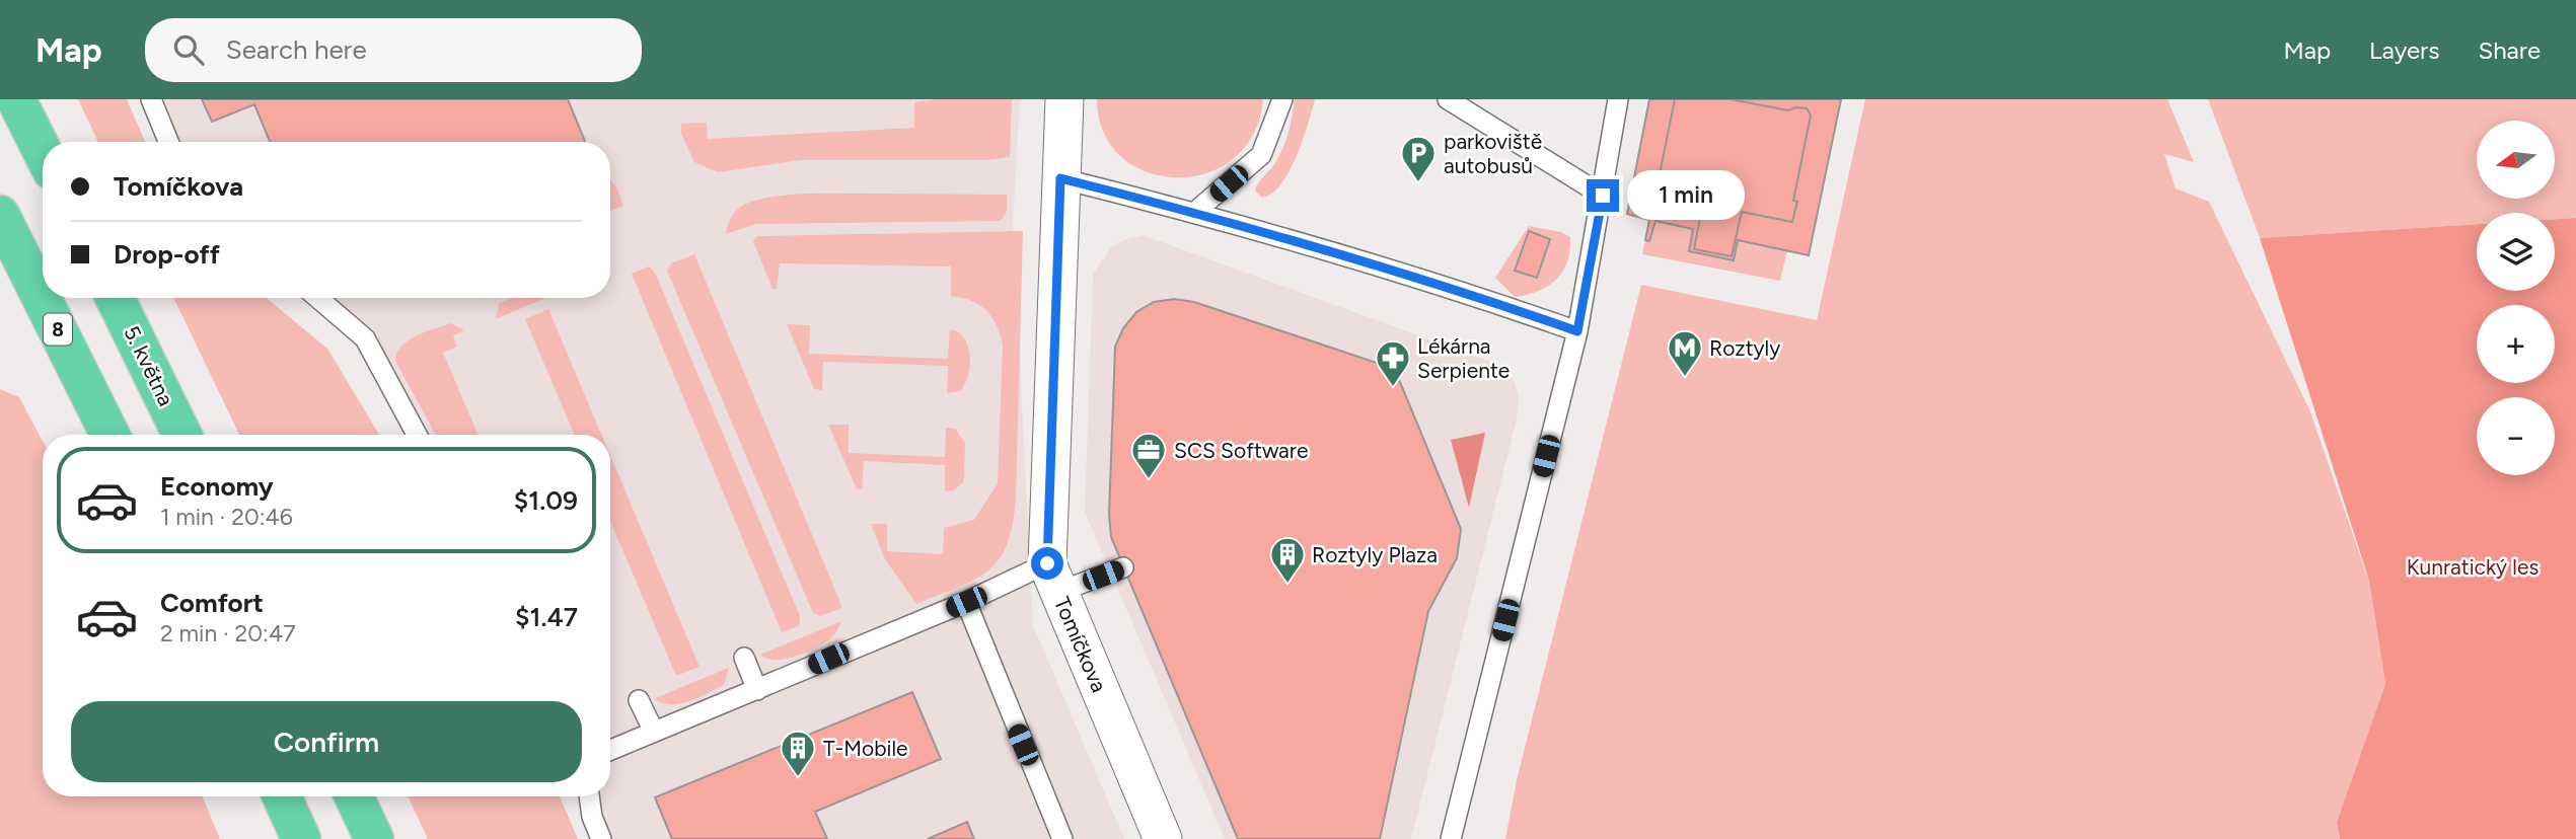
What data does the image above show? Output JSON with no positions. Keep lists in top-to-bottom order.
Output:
{
  "streets": {
    "highway": ["8", "5. května"],
    "street": ["Tomíčkova"]
  },
  "parks": ["Kunratický les"],
  "places": {
    "parking": ["parkoviště autobusů"],
    "metro station": ["Roztyly"],
    "pharmacy": ["Lékárna Serpiente"],
    "office": ["SCS Software"],
    "building": ["Roztyly Plaza", "T-Mobile"]
  },
  "north": "left",
  "page": {
    "header": "Map",
    "search": "Search here",
    "nav": ["Map", "Layers", "Share"],
    "map_buttons": ["+", "−"],
    "banner": ["Tomíčkova", "Drop-off"],
    "bubble": "1 min",
    "list": [
      {
        "name": "Economy",
        "note": "1 min · 20:46",
        "value": "$1.09"
      },
      {
        "name": "Comfort",
        "note": "2 min · 20:47",
        "value": "$1.47"
      }
    ],
    "buttons": "Confirm"
  }
}
